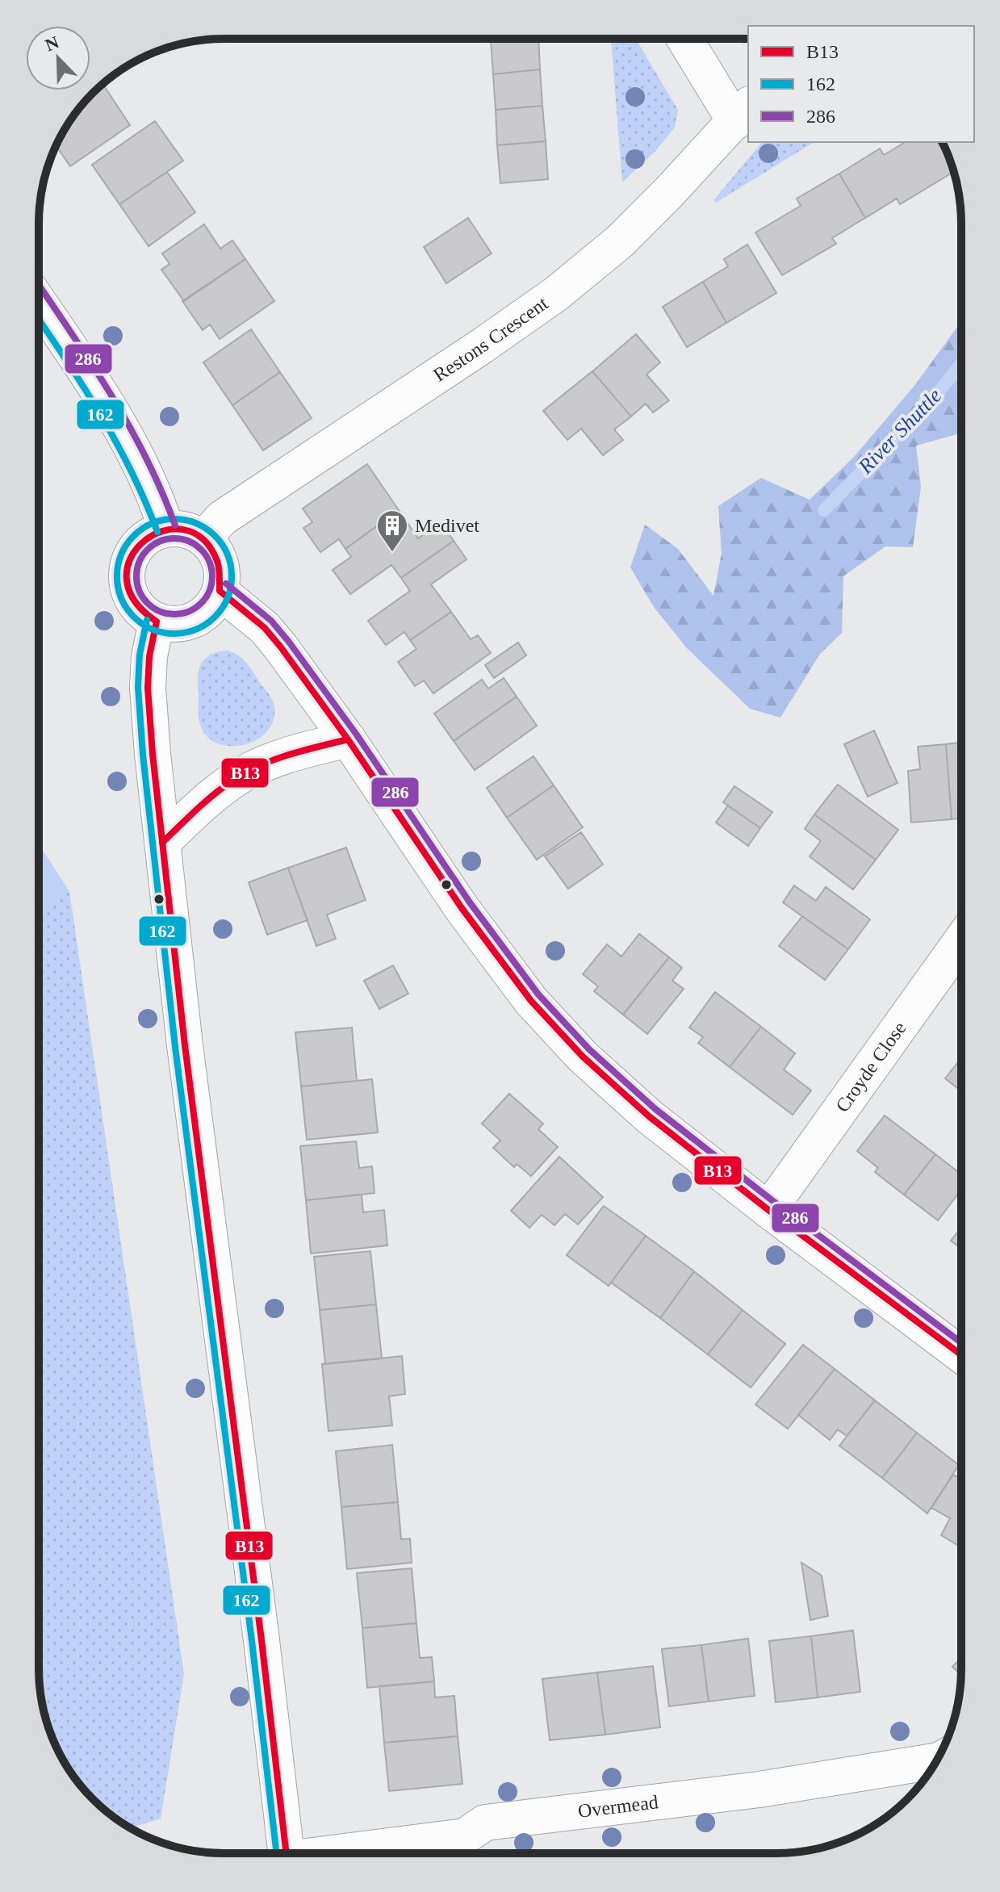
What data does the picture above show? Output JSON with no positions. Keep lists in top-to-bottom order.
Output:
{
  "streets": {
    "street": ["Restons Crescent", "Croyde Close", "Overmead"]
  },
  "water": ["River Shuttle"],
  "places": {
    "building": ["Medivet"]
  },
  "lines": ["transit line 286", "transit line 162", "transit line B13"],
  "legend": ["B13", "162", "286"],
  "north": "top left"
}
